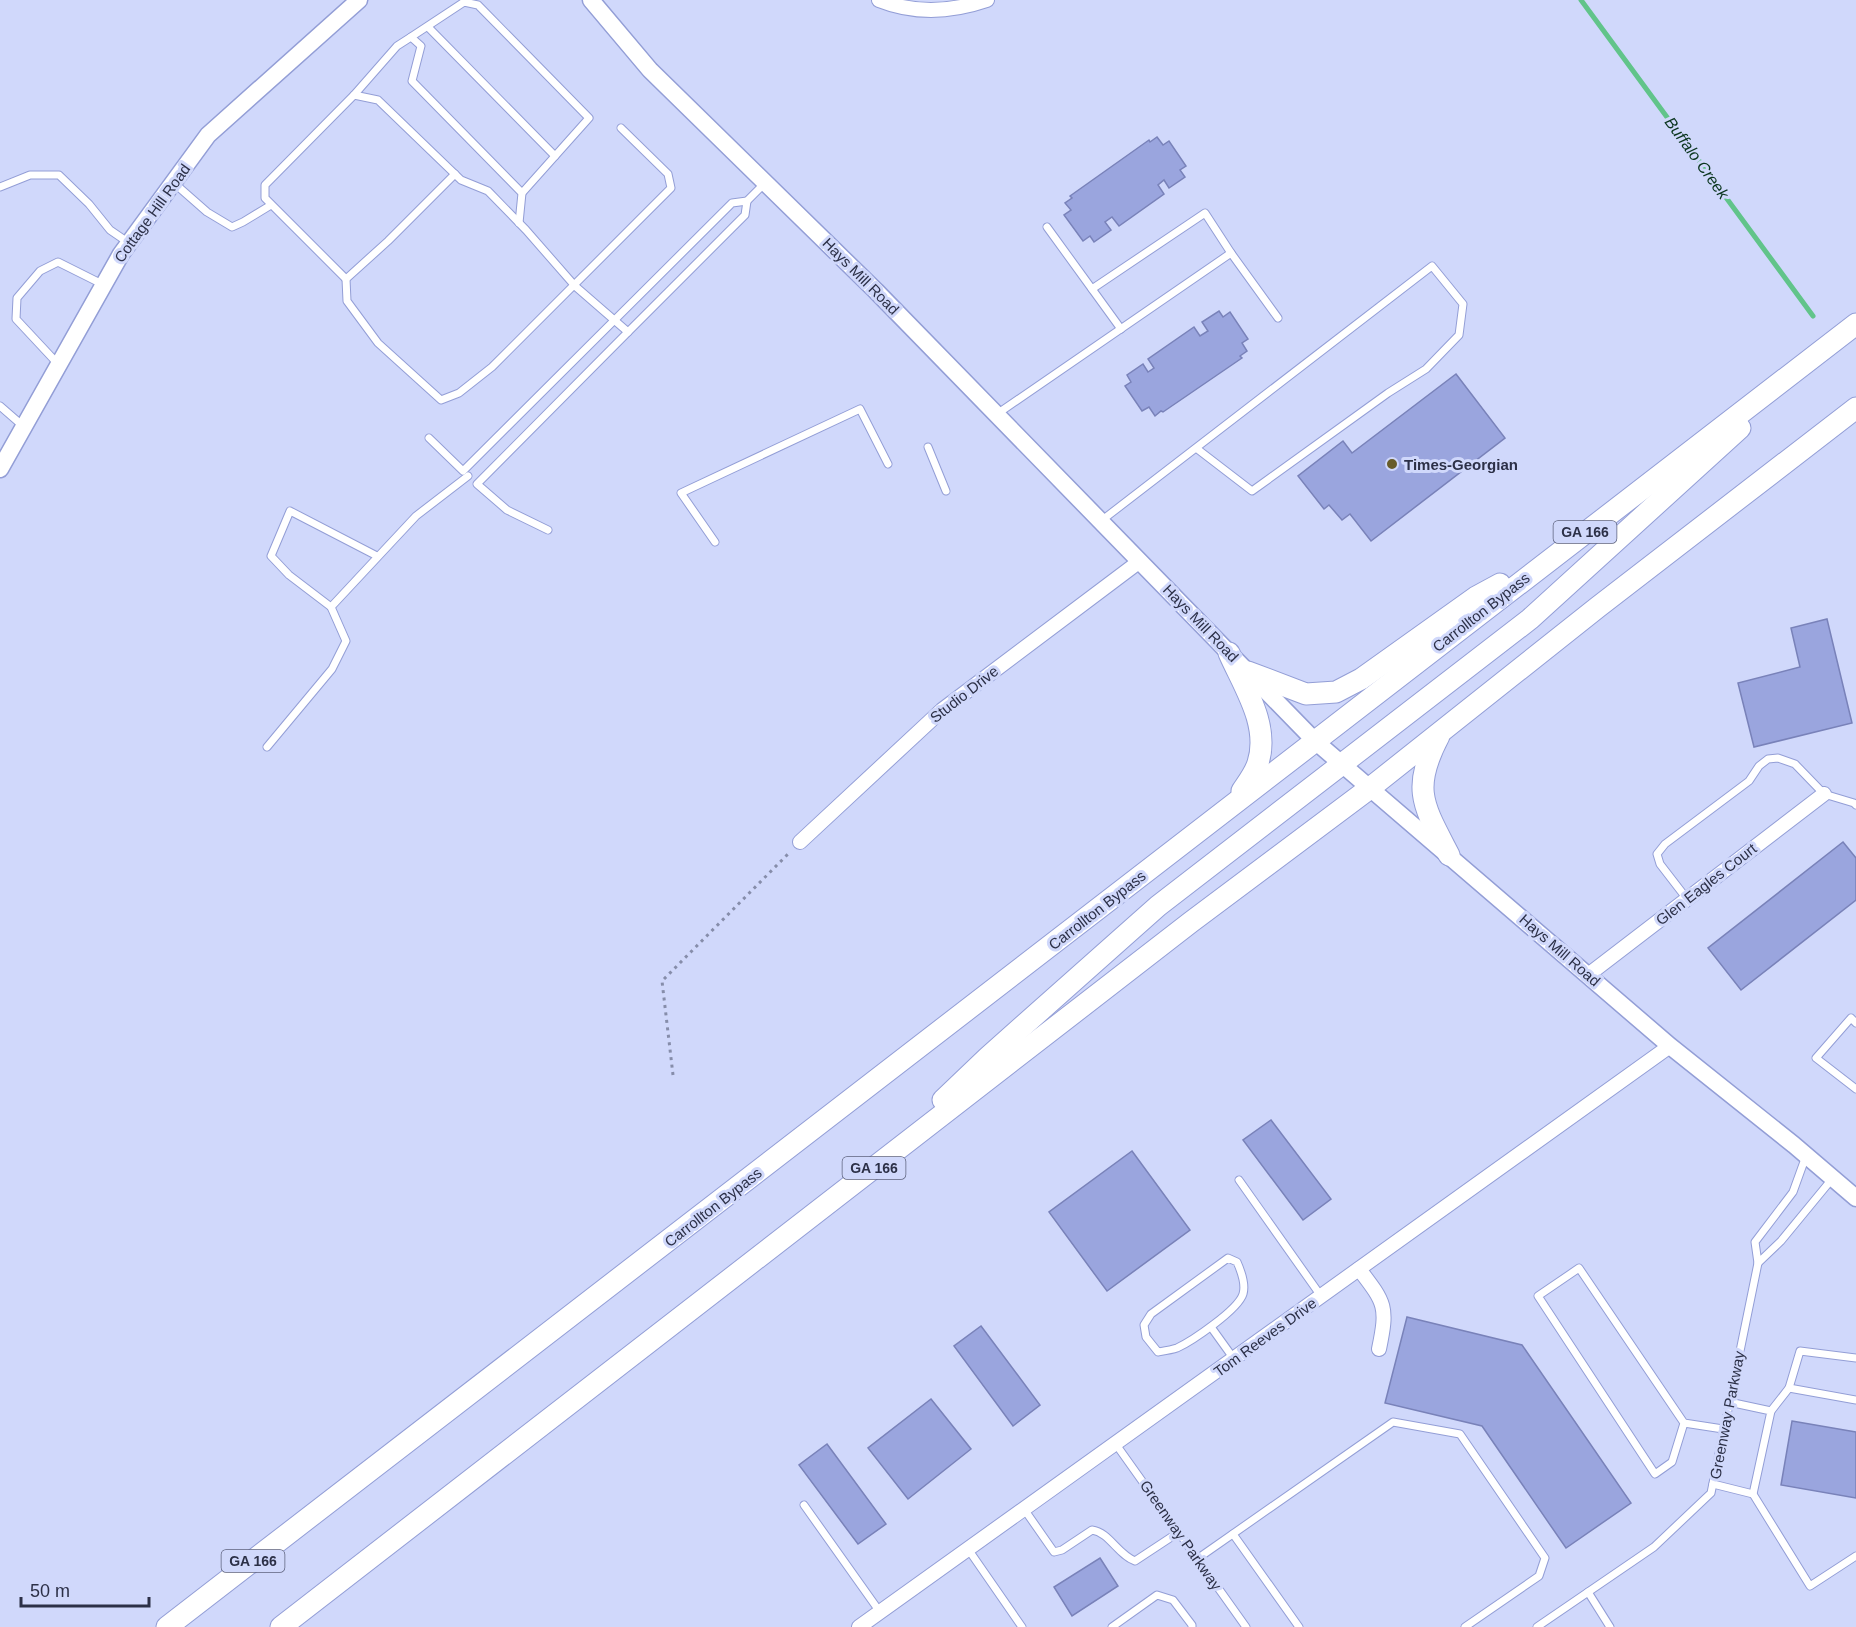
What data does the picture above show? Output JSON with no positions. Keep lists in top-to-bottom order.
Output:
{
  "streets": {
    "main road": ["GA 166", "Carrollton Bypass"],
    "street": [
      "Cottage Hill Road",
      "Hays Mill Road",
      "Studio Drive",
      "Glen Eagles Court",
      "Tom Reeves Drive"
    ],
    "lane": ["Greenway Parkway"]
  },
  "crossings": [
    ["Hays Mill Road", "GA 166"],
    ["Hays Mill Road", "Carrollton Bypass"],
    ["Hays Mill Road", "Studio Drive"],
    ["Hays Mill Road", "Glen Eagles Court"],
    ["Hays Mill Road", "Tom Reeves Drive"],
    ["Hays Mill Road", "Greenway Parkway"],
    ["Tom Reeves Drive", "Greenway Parkway"]
  ],
  "water": ["Buffalo Creek"],
  "places": ["Times-Georgian"],
  "scale_bar": "50 m"
}
